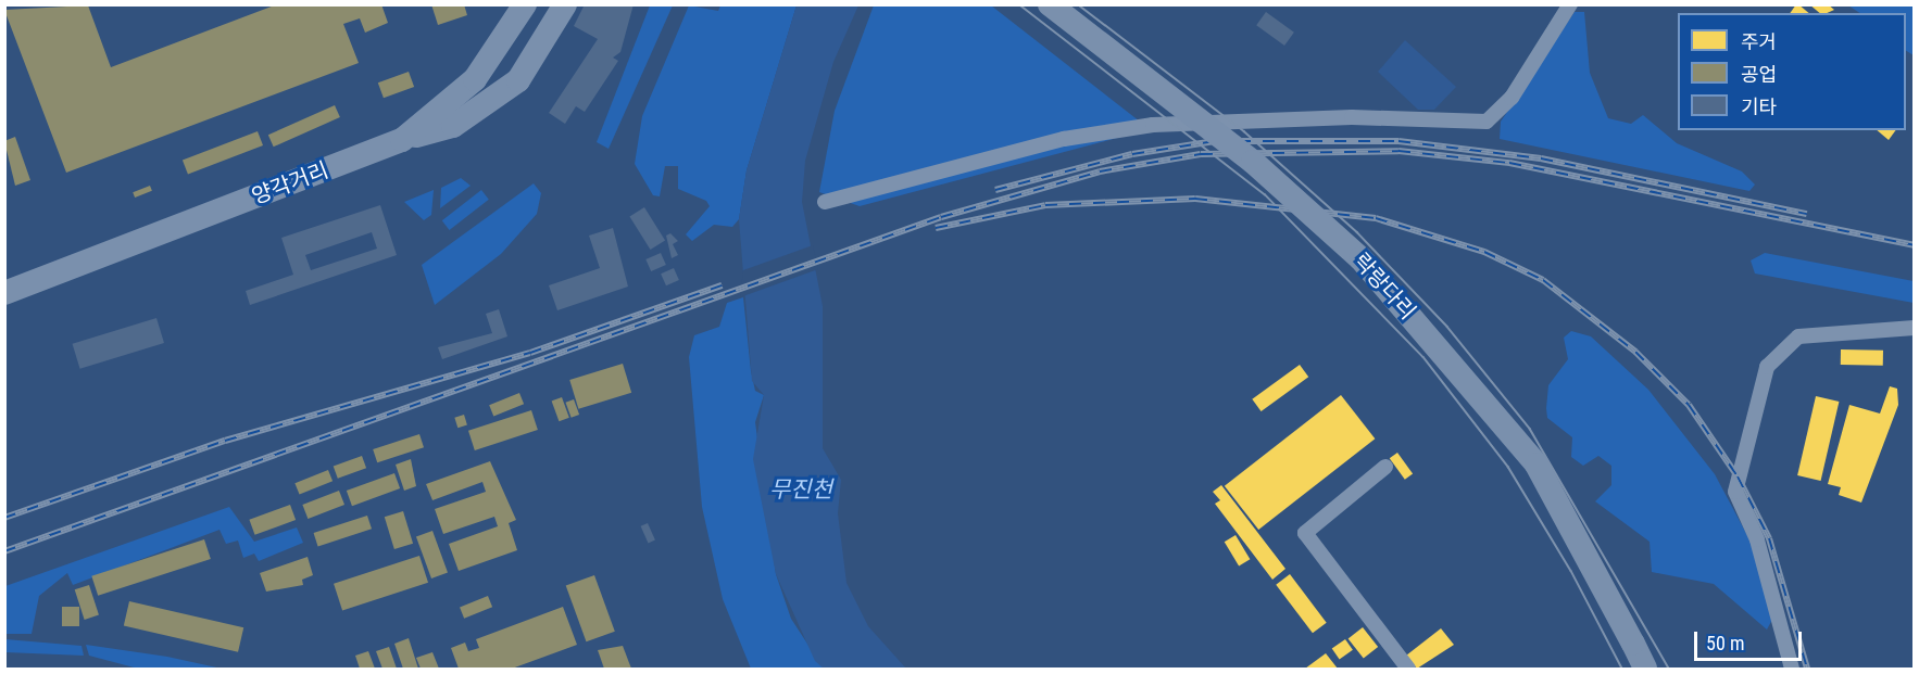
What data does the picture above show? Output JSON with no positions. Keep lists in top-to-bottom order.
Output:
{
  "streets": {
    "main road": ["양각거리", "락랑다리"]
  },
  "water": ["무진천"],
  "legend": ["주거", "공업", "기타"],
  "scale_bar": "50 m"
}
